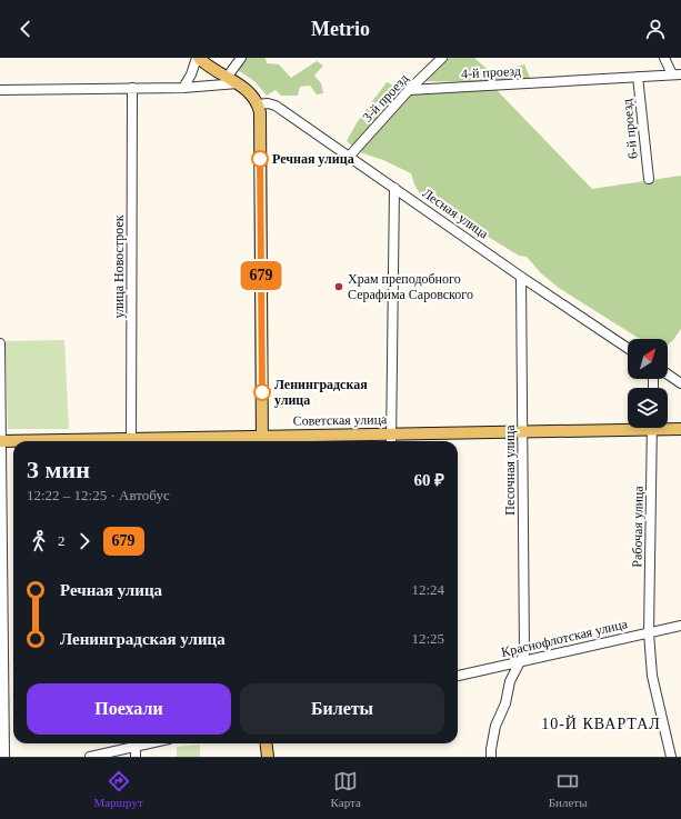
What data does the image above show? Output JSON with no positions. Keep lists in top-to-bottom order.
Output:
{
  "streets": {
    "main road": ["Лесная улица", "Советская улица"],
    "street": [
      "4-й проезд",
      "3-й проезд",
      "6-й проезд",
      "улица Новостроек",
      "Песочная улица",
      "Рабочая улица",
      "Краснофлотская улица"
    ]
  },
  "crossings": [
    ["4-й проезд", "3-й проезд"],
    ["4-й проезд", "6-й проезд"],
    ["3-й проезд", "Лесная улица"],
    ["Лесная улица", "Песочная улица"],
    ["Советская улица", "Песочная улица"],
    ["Песочная улица", "Краснофлотская улица"],
    ["Рабочая улица", "Краснофлотская улица"]
  ],
  "districts": ["10-Й КВАРТАЛ"],
  "places": ["Речная улица", "Храм преподобного Серафима Саровского", "Ленинградская улица"],
  "lines": ["bus line 679"],
  "north": "top right",
  "page": {
    "header": "Metrio",
    "on_map": "679",
    "heading": ["3 мин", "12:22 – 12:25 · Автобус", "60 ₽"],
    "legs": ["2", "679"],
    "list": [
      {
        "name": "Речная улица",
        "value": "12:24"
      },
      {
        "name": "Ленинградская улица",
        "value": "12:25"
      }
    ],
    "buttons": ["Поехали", "Билеты"],
    "tabs": ["Маршрут", "Карта", "Билеты"]
  }
}
